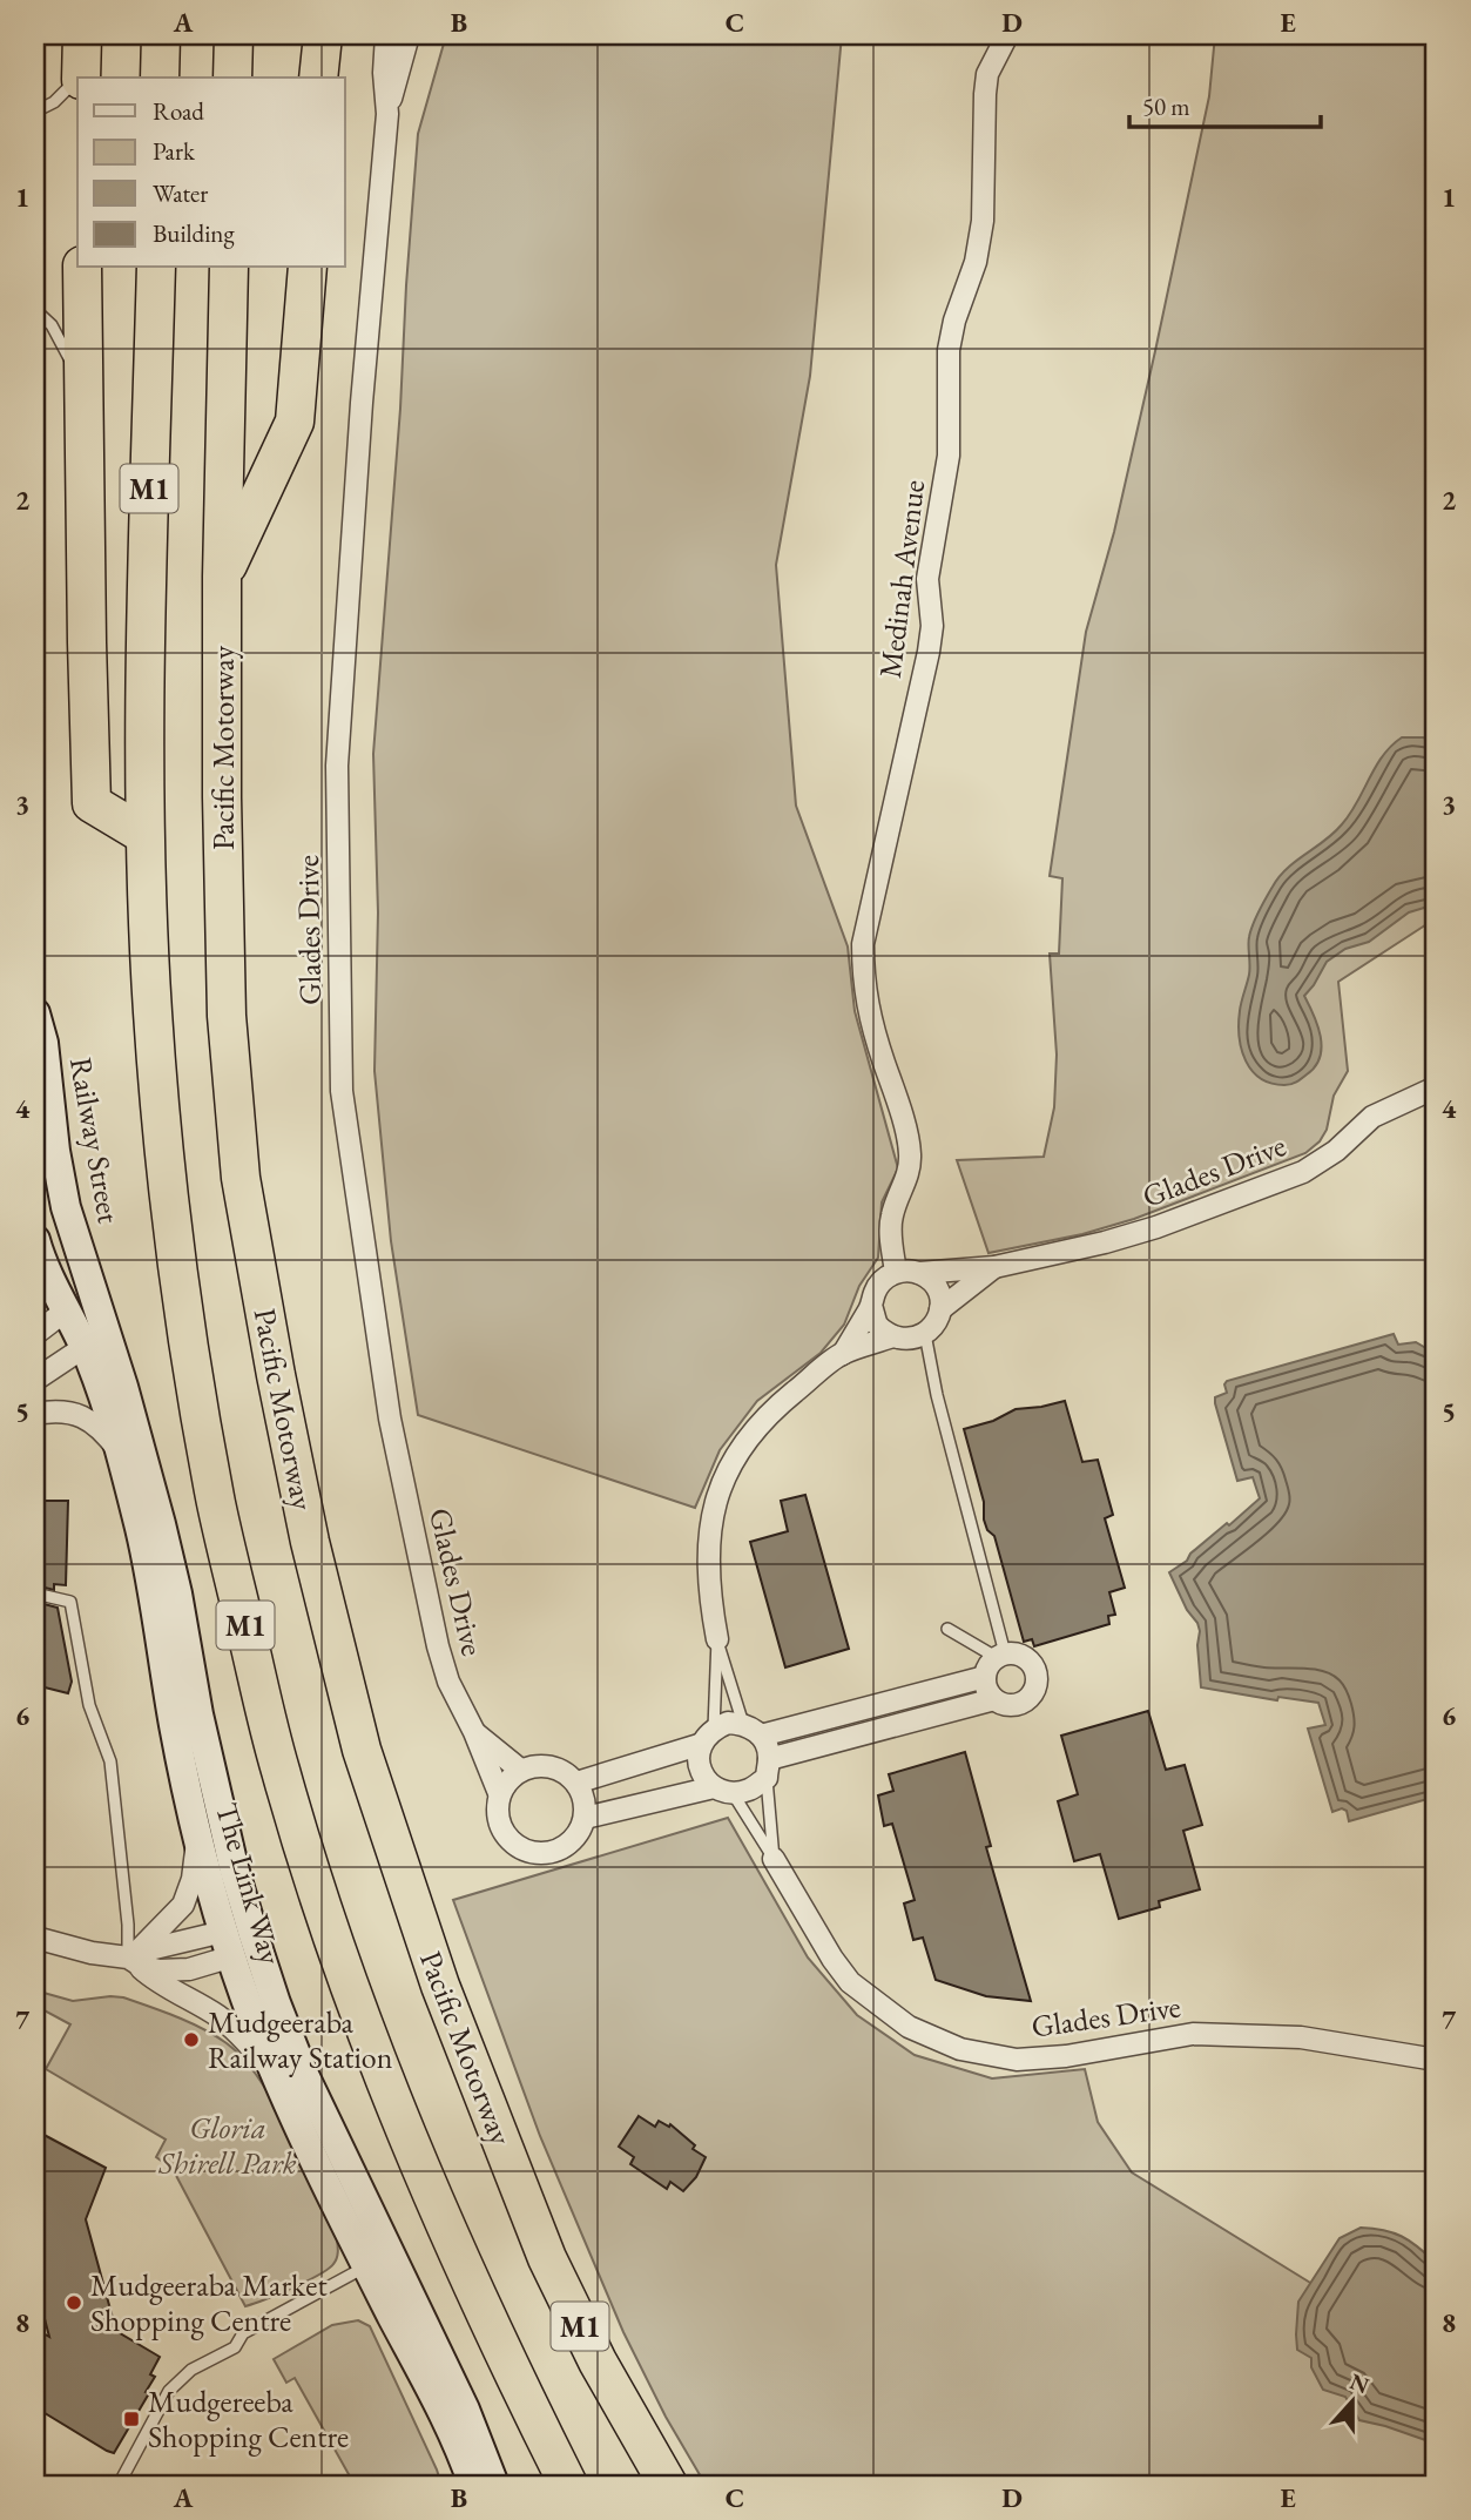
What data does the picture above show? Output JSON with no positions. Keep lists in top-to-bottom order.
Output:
{
  "streets": {
    "highway": ["M1", "Pacific Motorway"],
    "main road": ["Railway Street", "The Link Way"],
    "street": ["Medinah Avenue", "Glades Drive"]
  },
  "crossings": [
    ["M1", "Pacific Motorway"],
    ["Medinah Avenue", "Glades Drive"],
    ["Railway Street", "The Link Way"]
  ],
  "parks": ["Gloria Shirell Park"],
  "places": {
    "other": ["Mudgeeraba Railway Station", "Mudgeeraba Market Shopping Centre"],
    "transit": ["Mudgereeba Shopping Centre"]
  },
  "legend": [
    "Road",
    "Park",
    "Water",
    "Building"
  ],
  "scale_bar": "50 m",
  "north": "top",
  "grid": {
    "columns": [
      "A",
      "B",
      "C",
      "D",
      "E"
    ],
    "rows": [
      "1",
      "2",
      "3",
      "4",
      "5",
      "6",
      "7",
      "8"
    ]
  }
}
